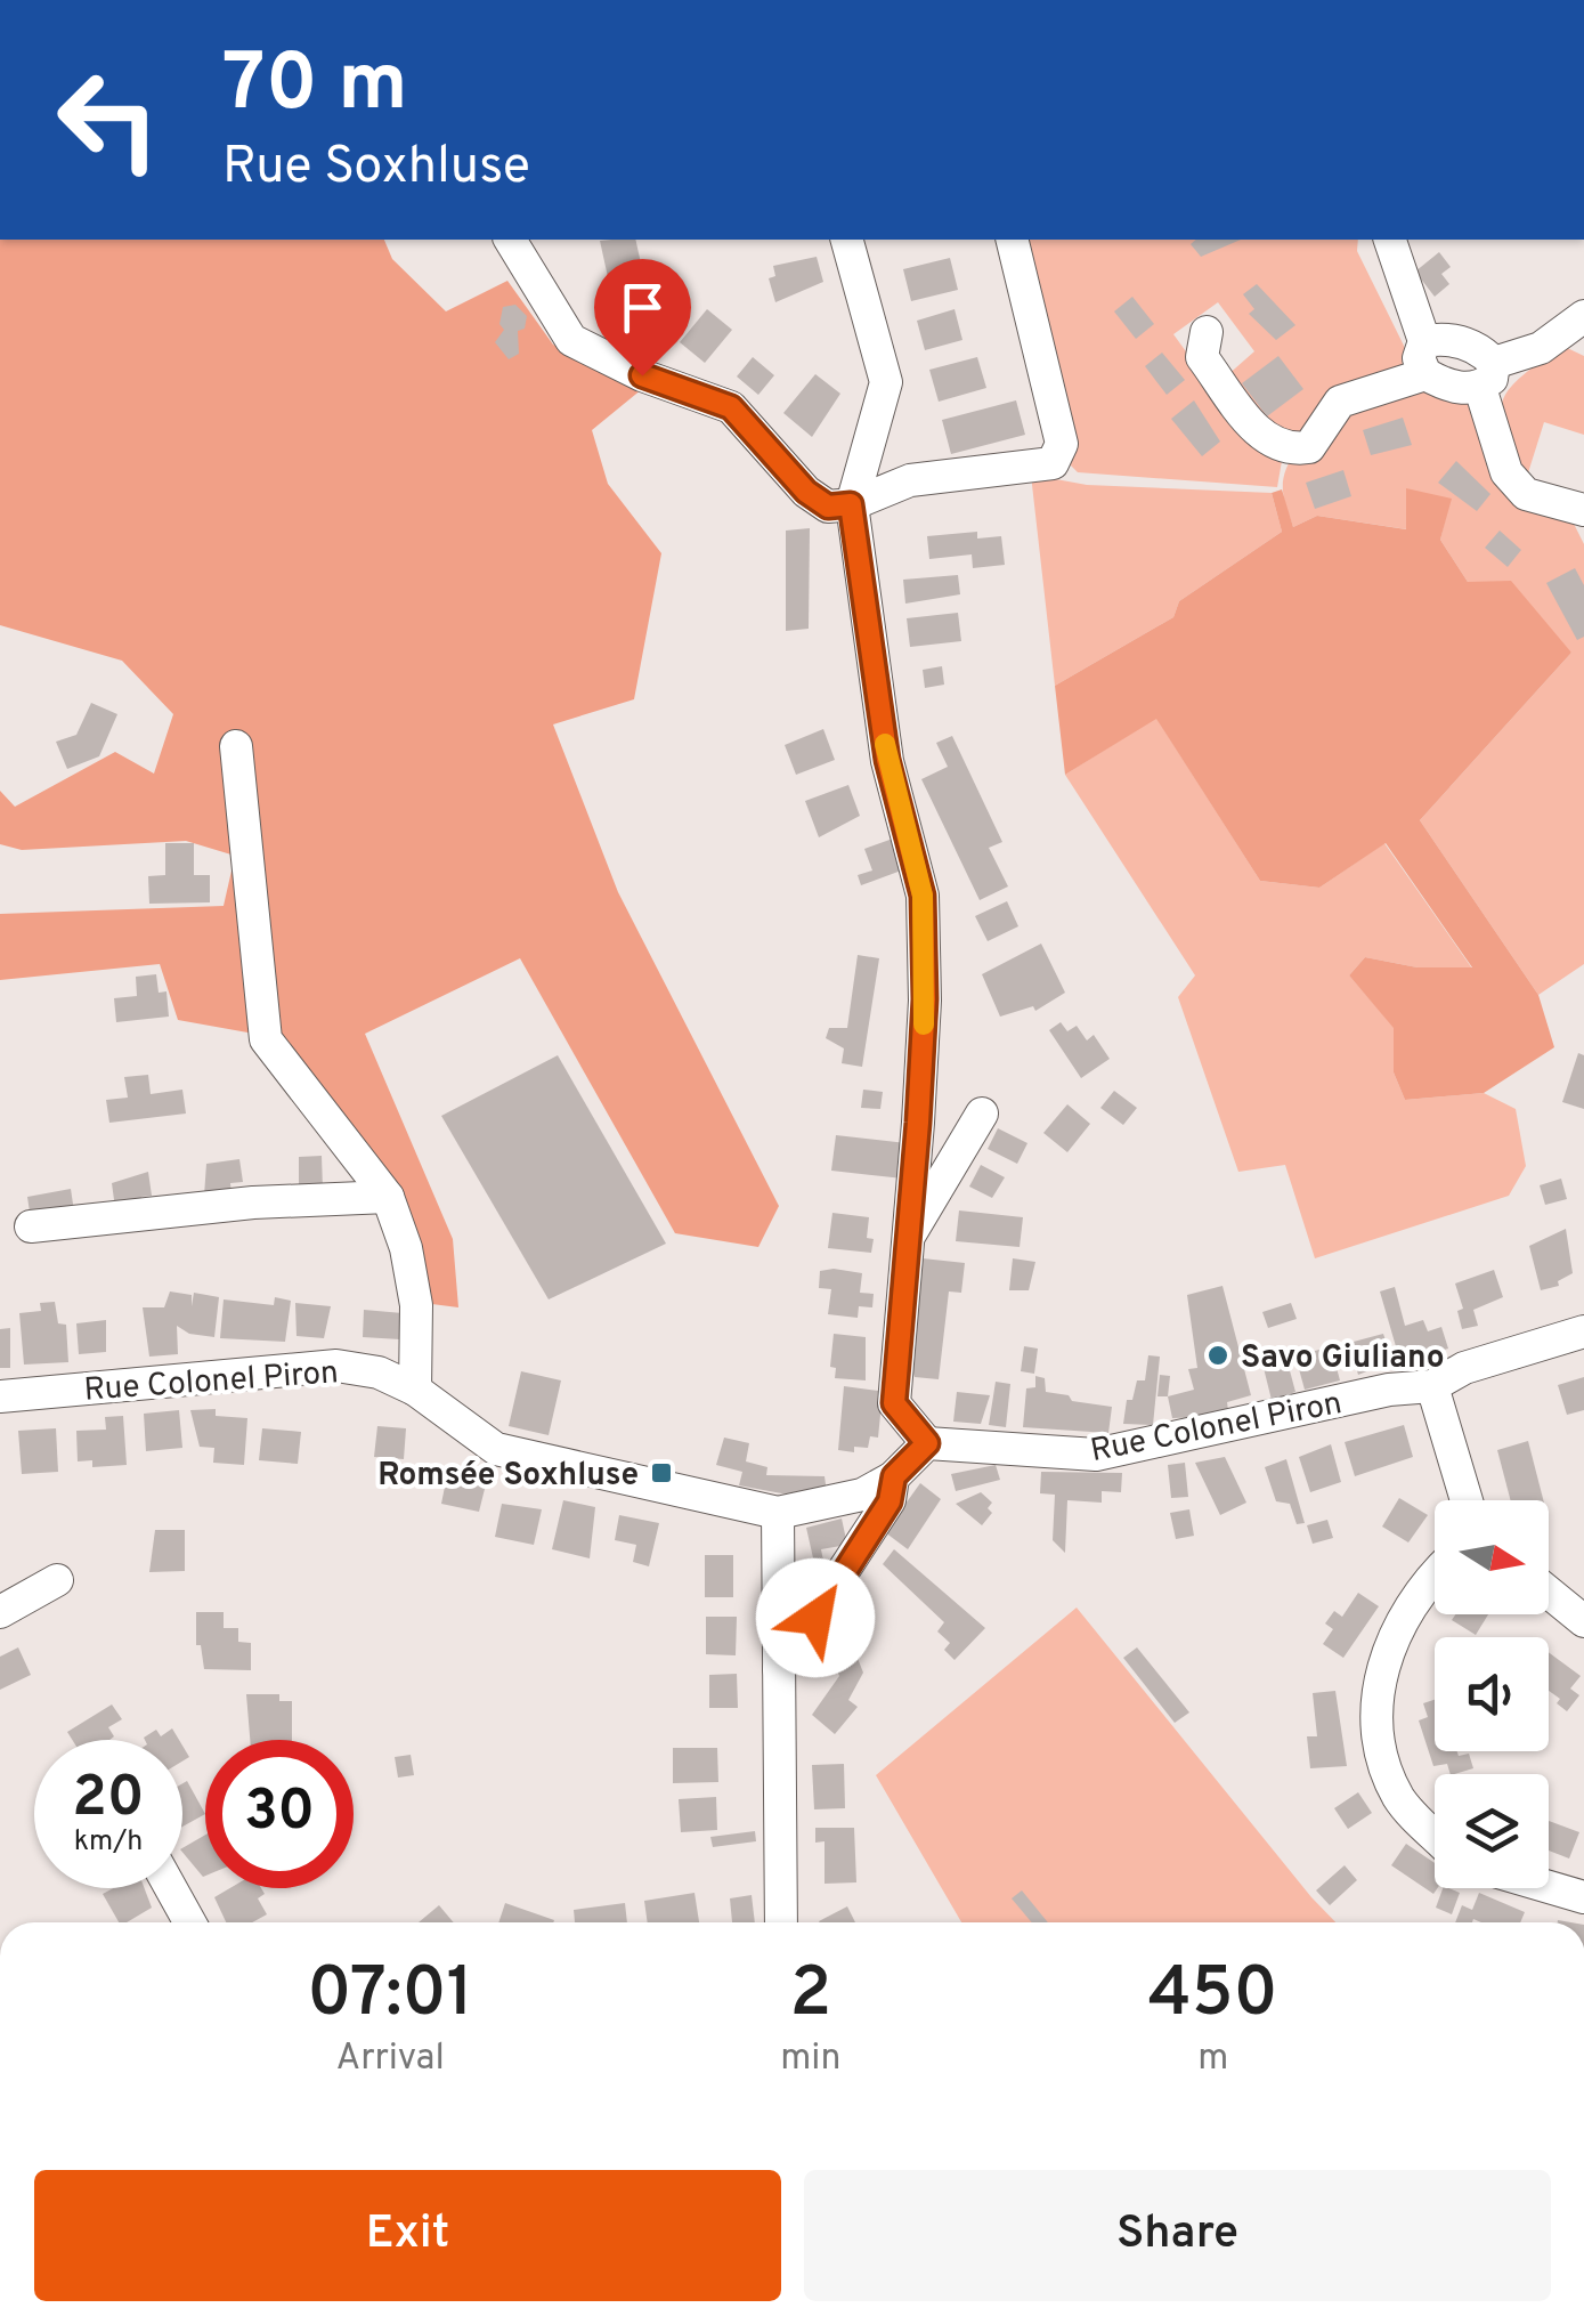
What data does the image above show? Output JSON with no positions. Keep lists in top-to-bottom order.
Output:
{
  "streets": {
    "street": ["Rue Colonel Piron"]
  },
  "places": {
    "other": ["Savo Giuliano"],
    "transit": ["Romsée Soxhluse"]
  },
  "north": "right",
  "page": {
    "turn": ["70 m", "Rue Soxhluse"],
    "speed": "20 km/h",
    "limit": "30",
    "eta": [
      "07:01",
      "Arrival",
      "2",
      "min",
      "450",
      "m"
    ],
    "buttons": ["Exit", "Share"]
  }
}
